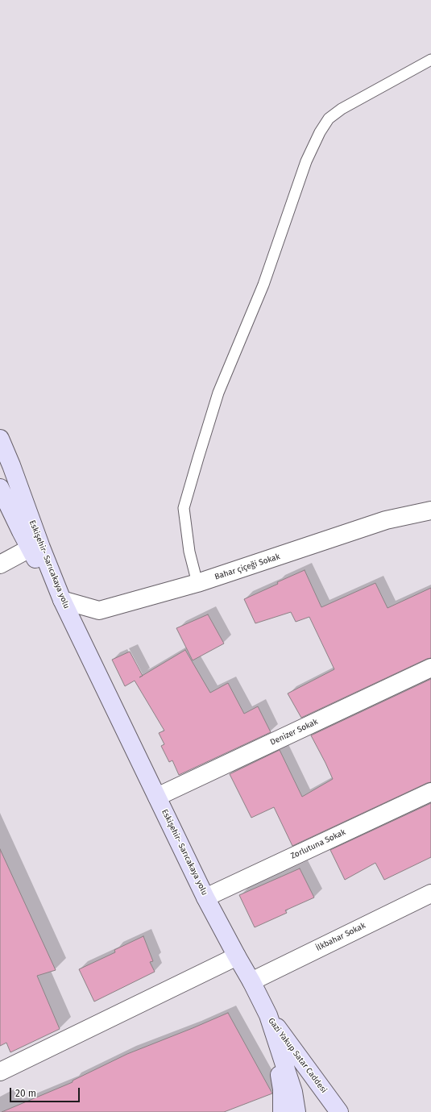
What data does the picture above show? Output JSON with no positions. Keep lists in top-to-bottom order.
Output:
{
  "streets": {
    "main road": ["Eskişehir- Sarıcakaya yolu", "Gazi Yakup Satar Caddesi"],
    "street": [
      "Bahar çiçeği Sokak",
      "Denizer Sokak",
      "Zorlutuna Sokak",
      "İlkbahar Sokak"
    ]
  },
  "crossings": [
    ["Eskişehir- Sarıcakaya yolu", "Bahar çiçeği Sokak"],
    ["Eskişehir- Sarıcakaya yolu", "Denizer Sokak"],
    ["Eskişehir- Sarıcakaya yolu", "Zorlutuna Sokak"],
    ["Eskişehir- Sarıcakaya yolu", "İlkbahar Sokak"],
    ["Eskişehir- Sarıcakaya yolu", "Gazi Yakup Satar Caddesi"]
  ],
  "scale_bar": "20 m"
}
